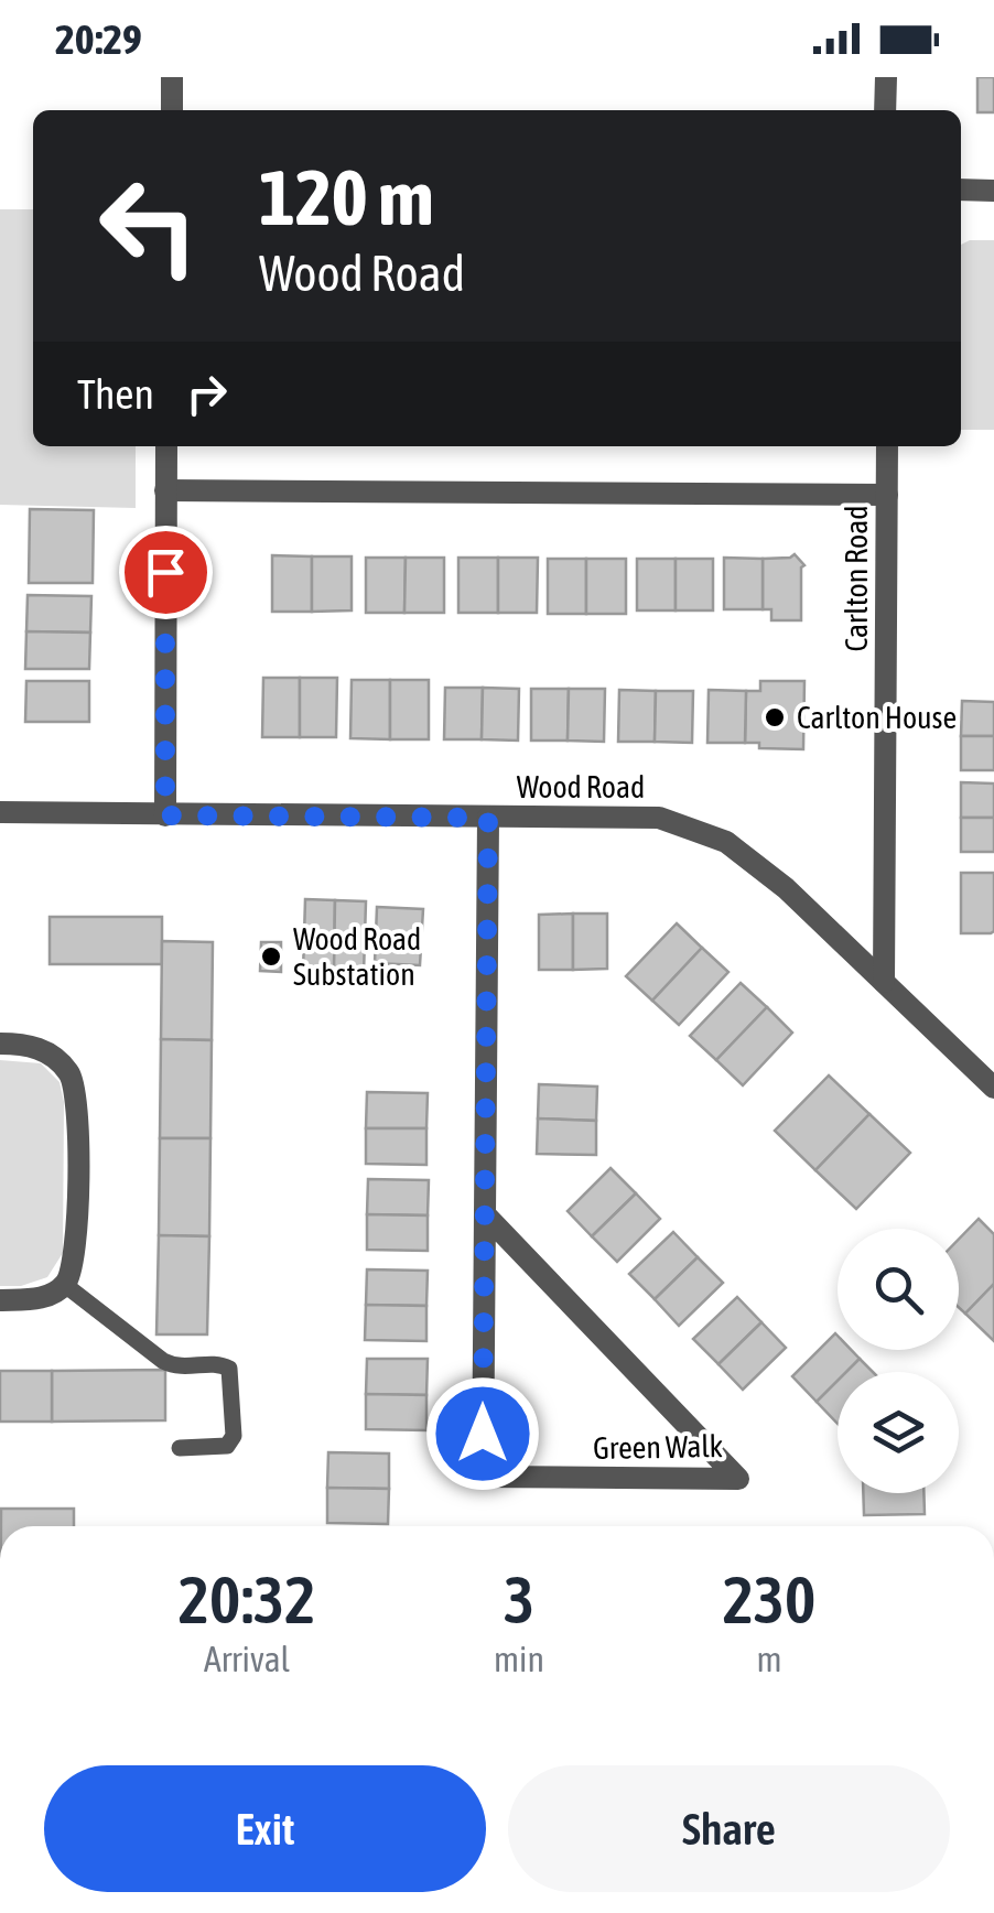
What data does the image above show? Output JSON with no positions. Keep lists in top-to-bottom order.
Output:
{
  "streets": {
    "street": ["Carlton Road", "Wood Road", "Green Walk"]
  },
  "crossings": [
    ["Carlton Road", "Wood Road"],
    ["Wood Road", "Green Walk"]
  ],
  "places": ["Carlton House", "Wood Road Substation"],
  "page": {
    "status": "20:29",
    "turn": ["120 m", "Wood Road"],
    "then": "Then",
    "eta": [
      "20:32",
      "Arrival",
      "3",
      "min",
      "230",
      "m"
    ],
    "buttons": ["Exit", "Share"]
  }
}
